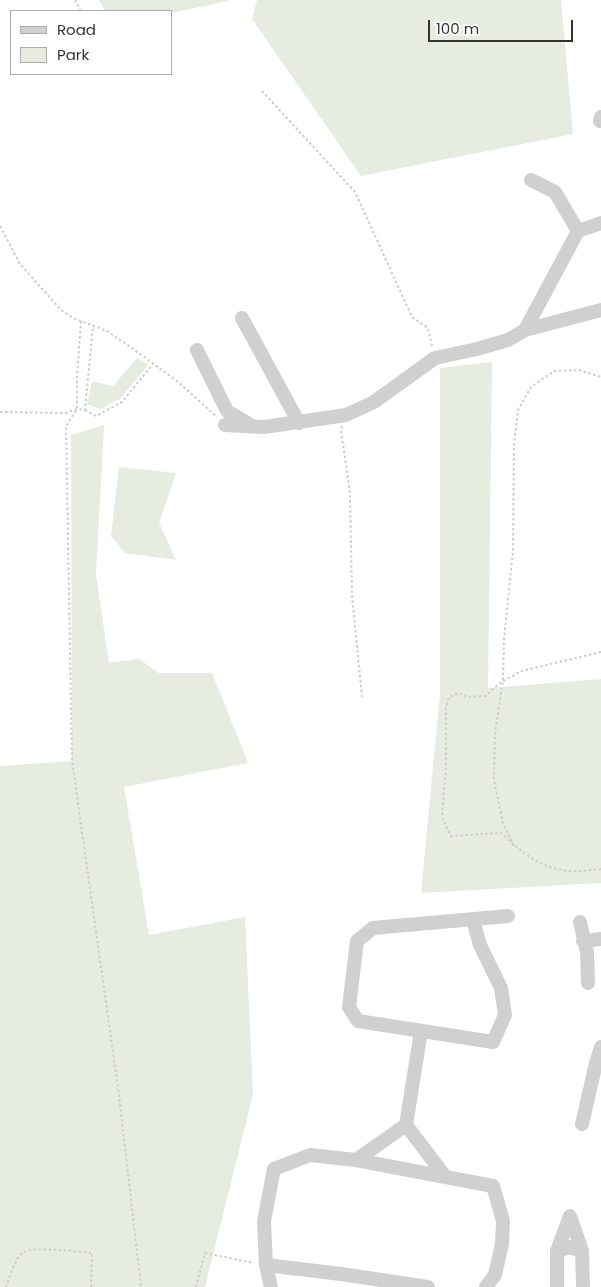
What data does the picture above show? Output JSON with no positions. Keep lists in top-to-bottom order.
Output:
{
  "legend": ["Road", "Park"],
  "scale_bar": "100 m"
}
